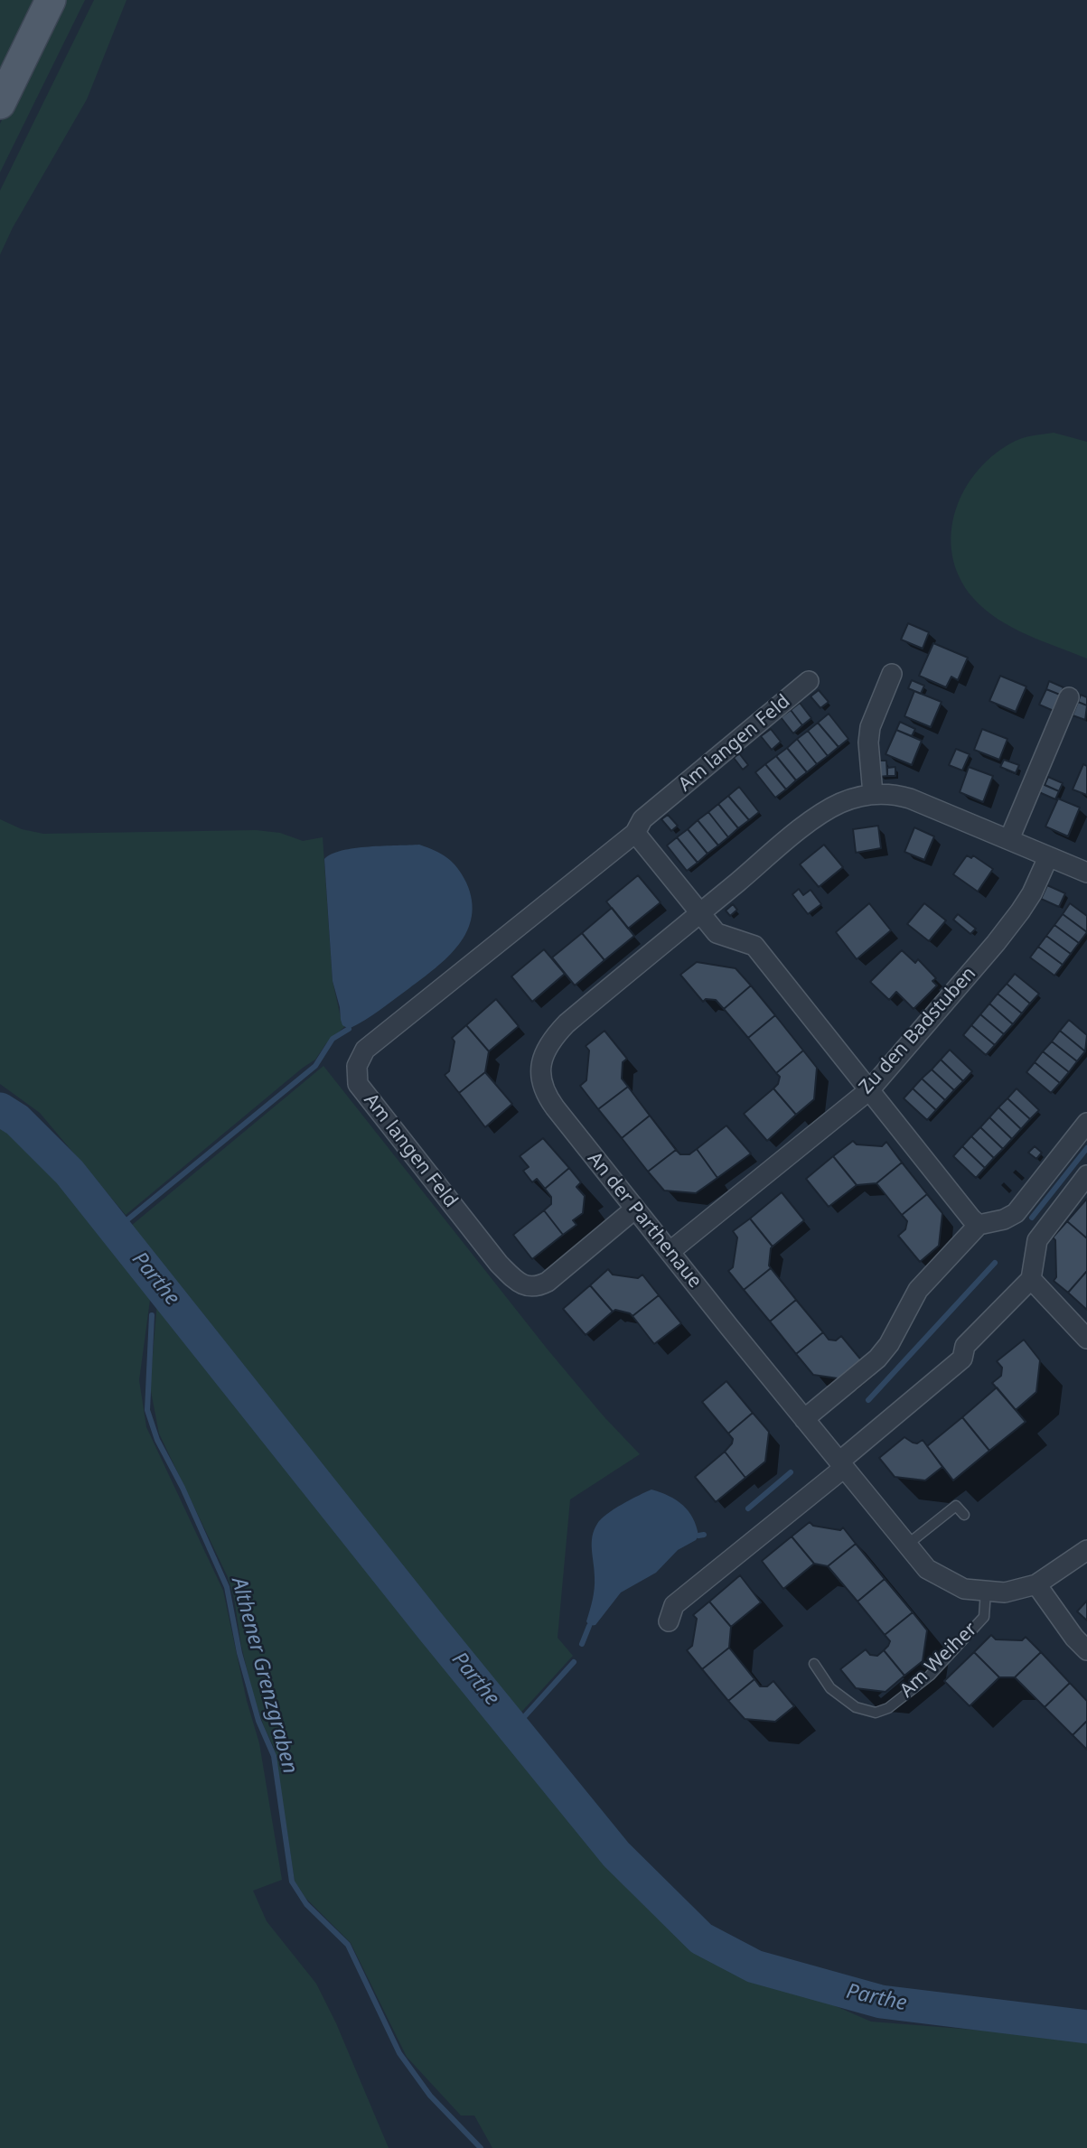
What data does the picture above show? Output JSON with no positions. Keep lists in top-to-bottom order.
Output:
{
  "streets": {
    "street": ["Am langen Feld", "Zu den Badstuben", "An der Parthenaue"],
    "lane": ["Am Weiher"]
  },
  "crossings": [
    ["Am langen Feld", "An der Parthenaue"],
    ["Zu den Badstuben", "An der Parthenaue"],
    ["An der Parthenaue", "Am Weiher"]
  ],
  "water": ["Parthe", "Althener Grenzgraben"]
}
